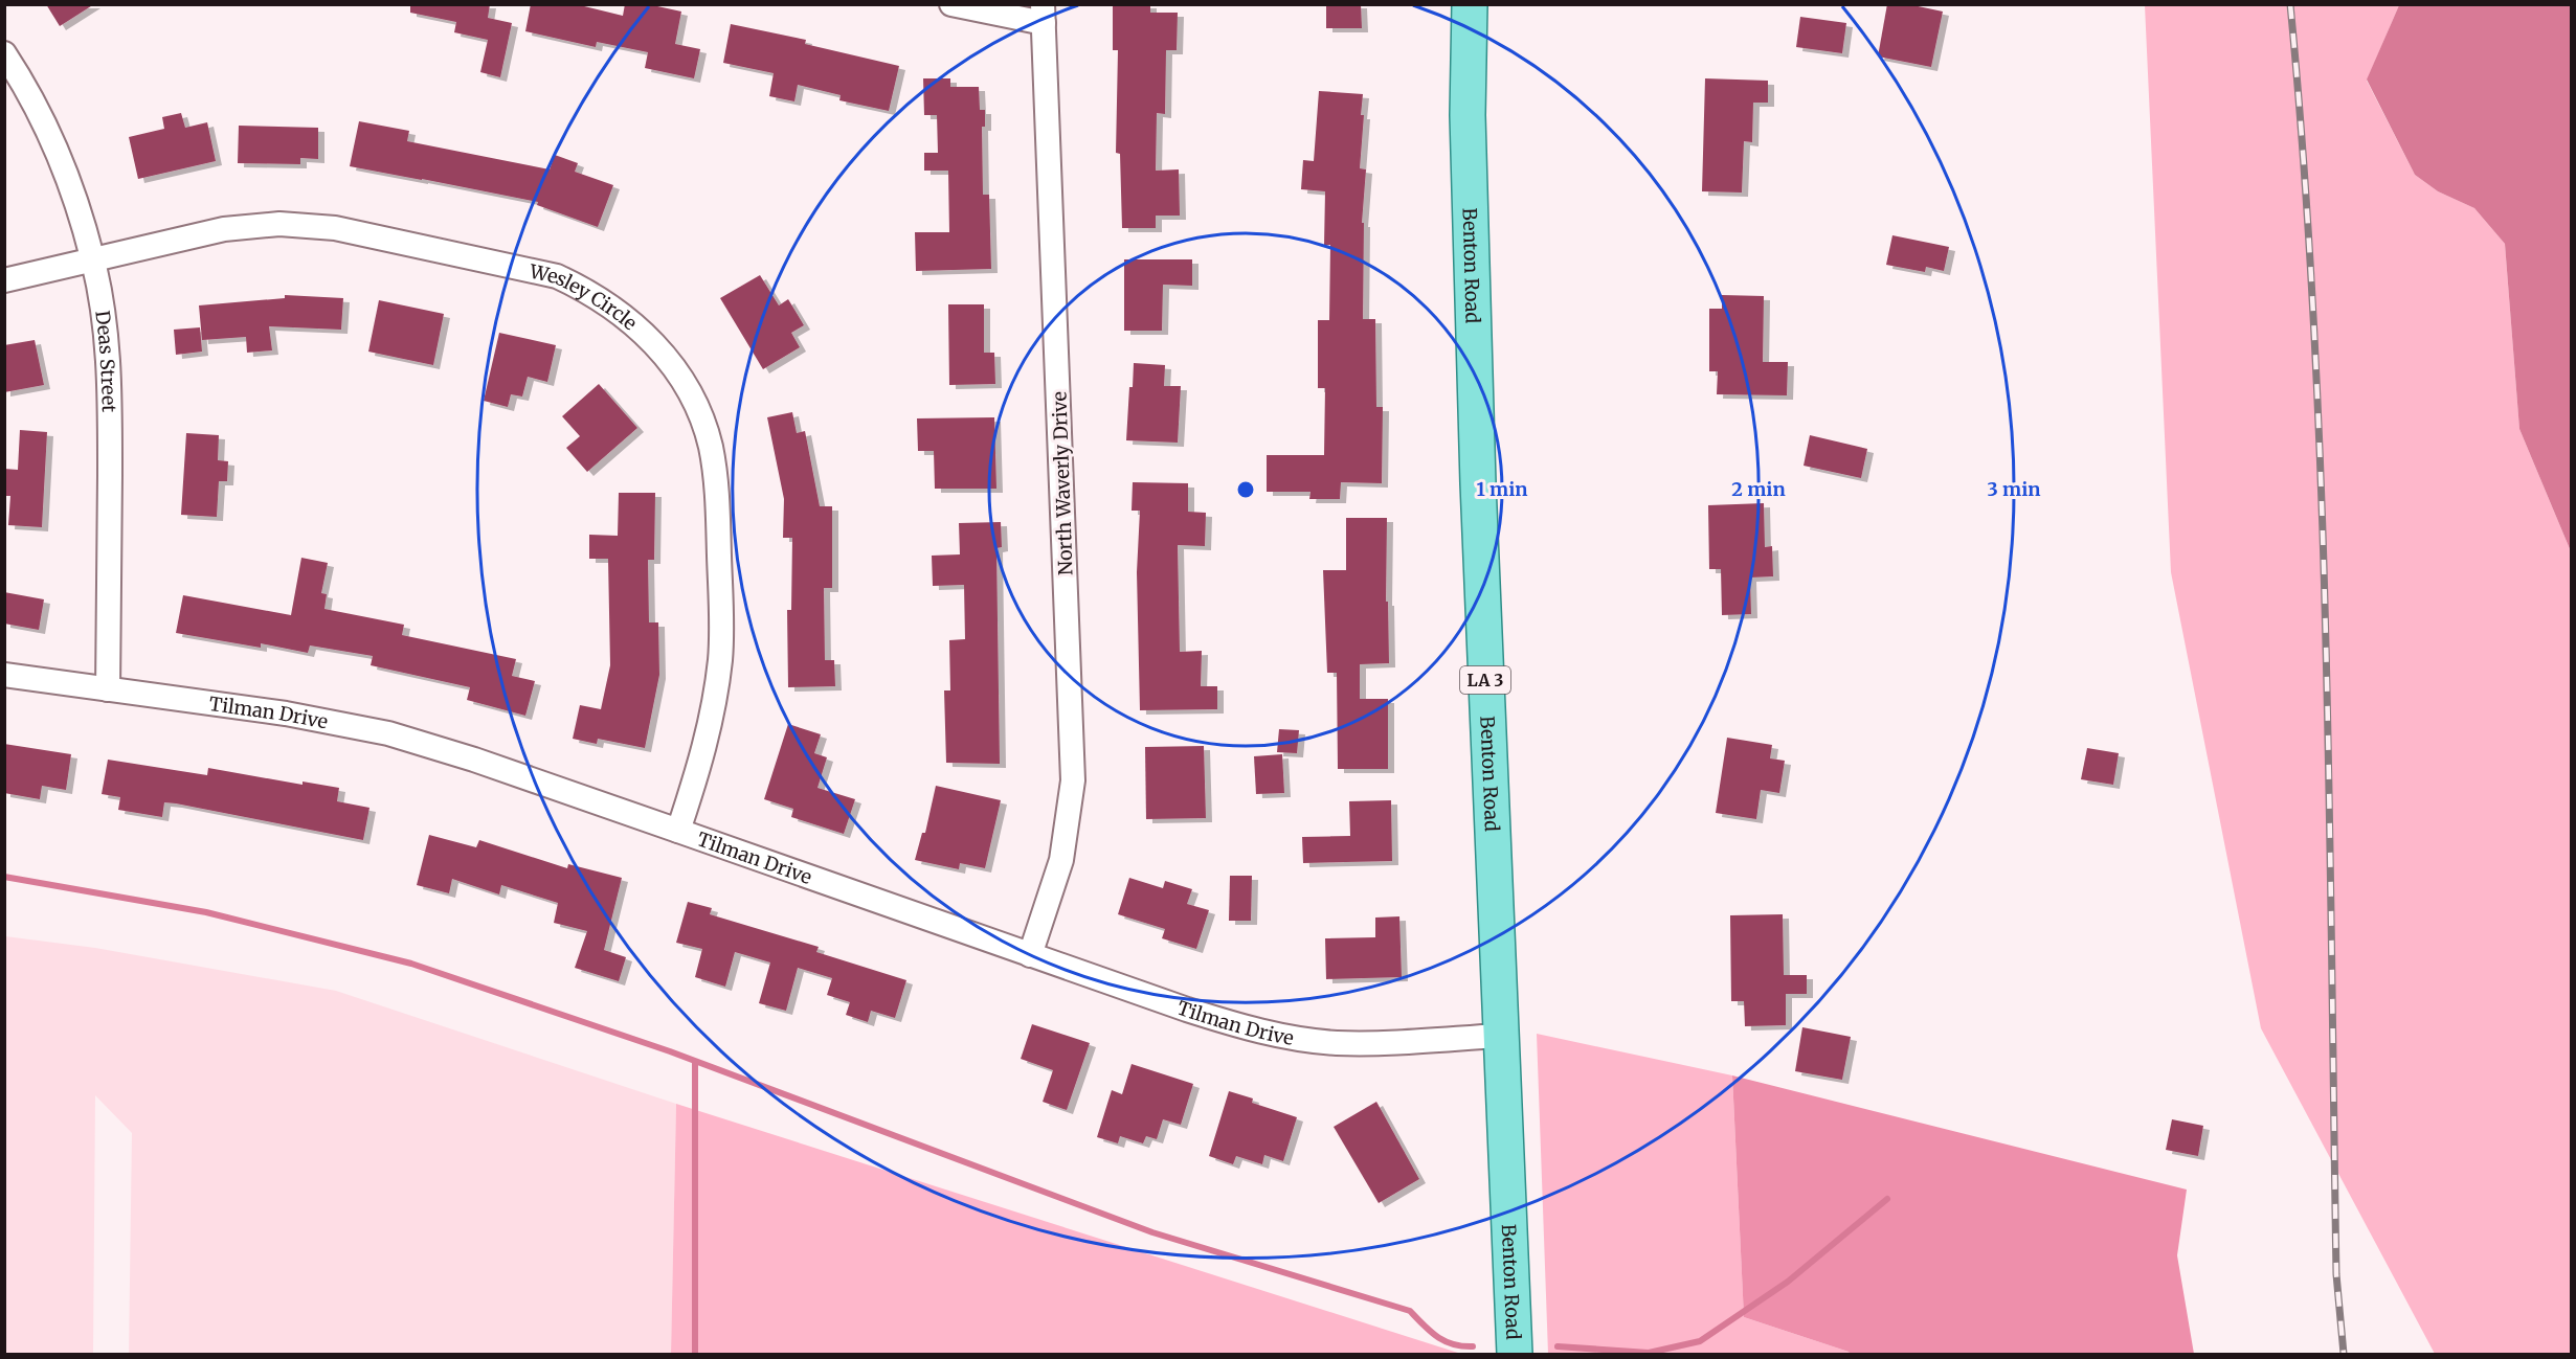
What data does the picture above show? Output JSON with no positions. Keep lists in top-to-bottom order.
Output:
{
  "streets": {
    "main road": ["Benton Road", "LA 3"],
    "street": [
      "Wesley Circle",
      "Deas Street",
      "North Waverly Drive",
      "Tilman Drive"
    ]
  },
  "crossings": [
    ["Benton Road", "Tilman Drive"],
    ["Wesley Circle", "Deas Street"],
    ["Wesley Circle", "Tilman Drive"],
    ["Deas Street", "Tilman Drive"],
    ["North Waverly Drive", "Tilman Drive"]
  ],
  "rings": ["1 min", "2 min", "3 min"]
}
